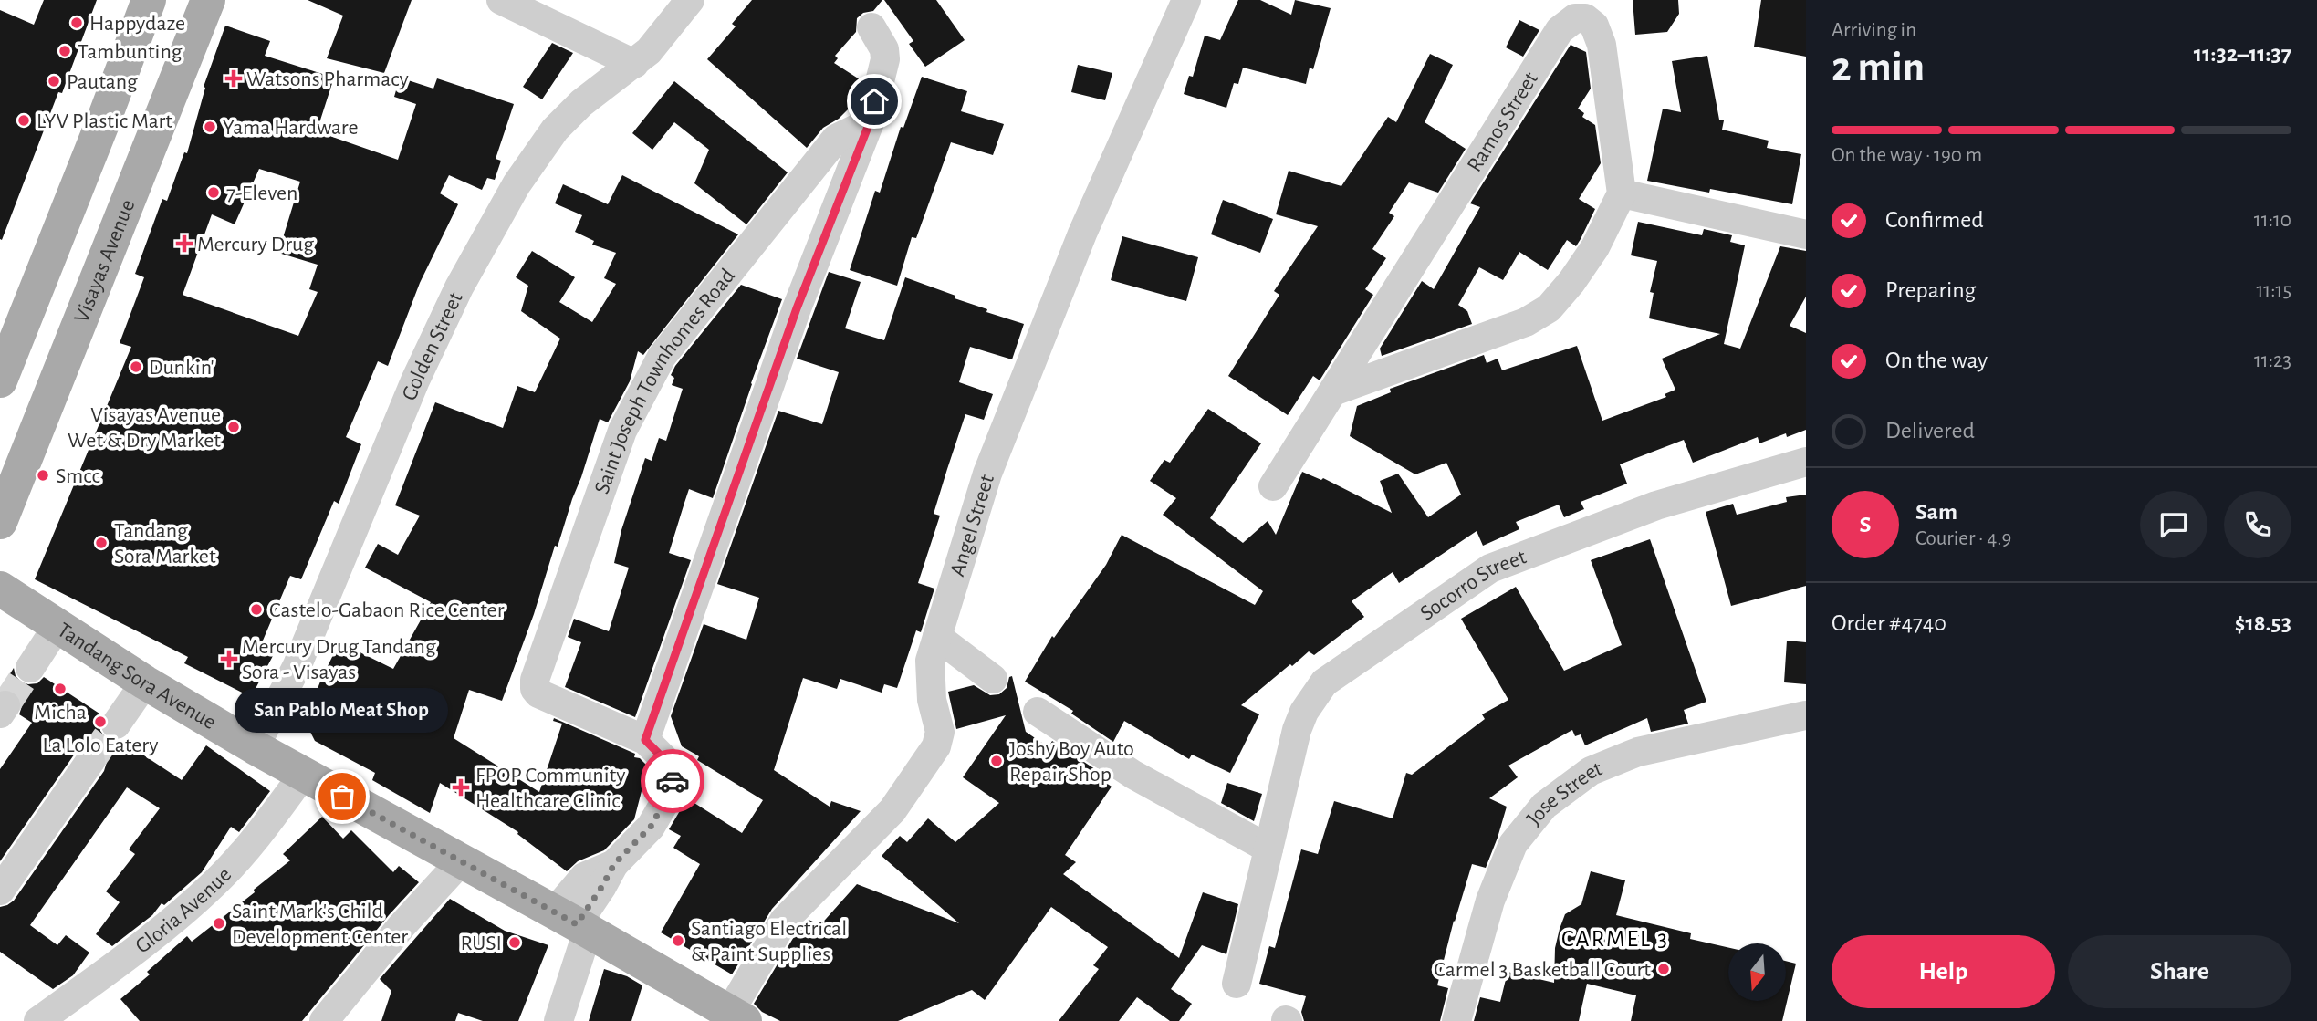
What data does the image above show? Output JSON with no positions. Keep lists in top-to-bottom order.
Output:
{
  "streets": {
    "main road": ["Visayas Avenue", "Tandang Sora Avenue"],
    "street": [
      "Ramos Street",
      "Golden Street",
      "Saint Joseph Townhomes Road",
      "Angel Street",
      "Socorro Street",
      "Jose Street",
      "Gloria Avenue"
    ]
  },
  "crossings": [
    ["Golden Street", "Tandang Sora Avenue"],
    ["Angel Street", "Tandang Sora Avenue"],
    ["Tandang Sora Avenue", "Gloria Avenue"]
  ],
  "districts": ["CARMEL 3"],
  "places": {
    "other": [
      "Happydaze",
      "Tambunting",
      "Pautang",
      "LYV Plastic Mart",
      "Yama Hardware",
      "7-Eleven",
      "Dunkin'",
      "Visayas Avenue Wet & Dry Market",
      "Smcc",
      "Tandang Sora Market",
      "Castelo-Gabaon Rice Center",
      "Micha",
      "La Lolo Eatery",
      "Joshy Boy Auto Repair Shop",
      "San Pablo Meat Shop",
      "Saint Mark's Child Development Center",
      "Santiago Electrical & Paint Supplies",
      "RUSI",
      "Carmel 3 Basketball Court"
    ],
    "health": [
      "Watsons Pharmacy",
      "Mercury Drug",
      "Mercury Drug Tandang Sora - Visayas",
      "FPOP Community Healthcare Clinic"
    ]
  },
  "north": "bottom",
  "page": {
    "heading": ["2 min", "Arriving in", "11:32–11:37"],
    "panel": [
      "Sam",
      "Courier · 4.9",
      "Order #4740",
      "$18.53"
    ],
    "bar": "On the way · 190 m",
    "list": [
      ["Confirmed", "11:10"],
      ["Preparing", "11:15"],
      ["On the way", "11:23"],
      "Delivered"
    ],
    "round": "S",
    "bubble": "San Pablo Meat Shop",
    "buttons": ["Help", "Share"]
  }
}
